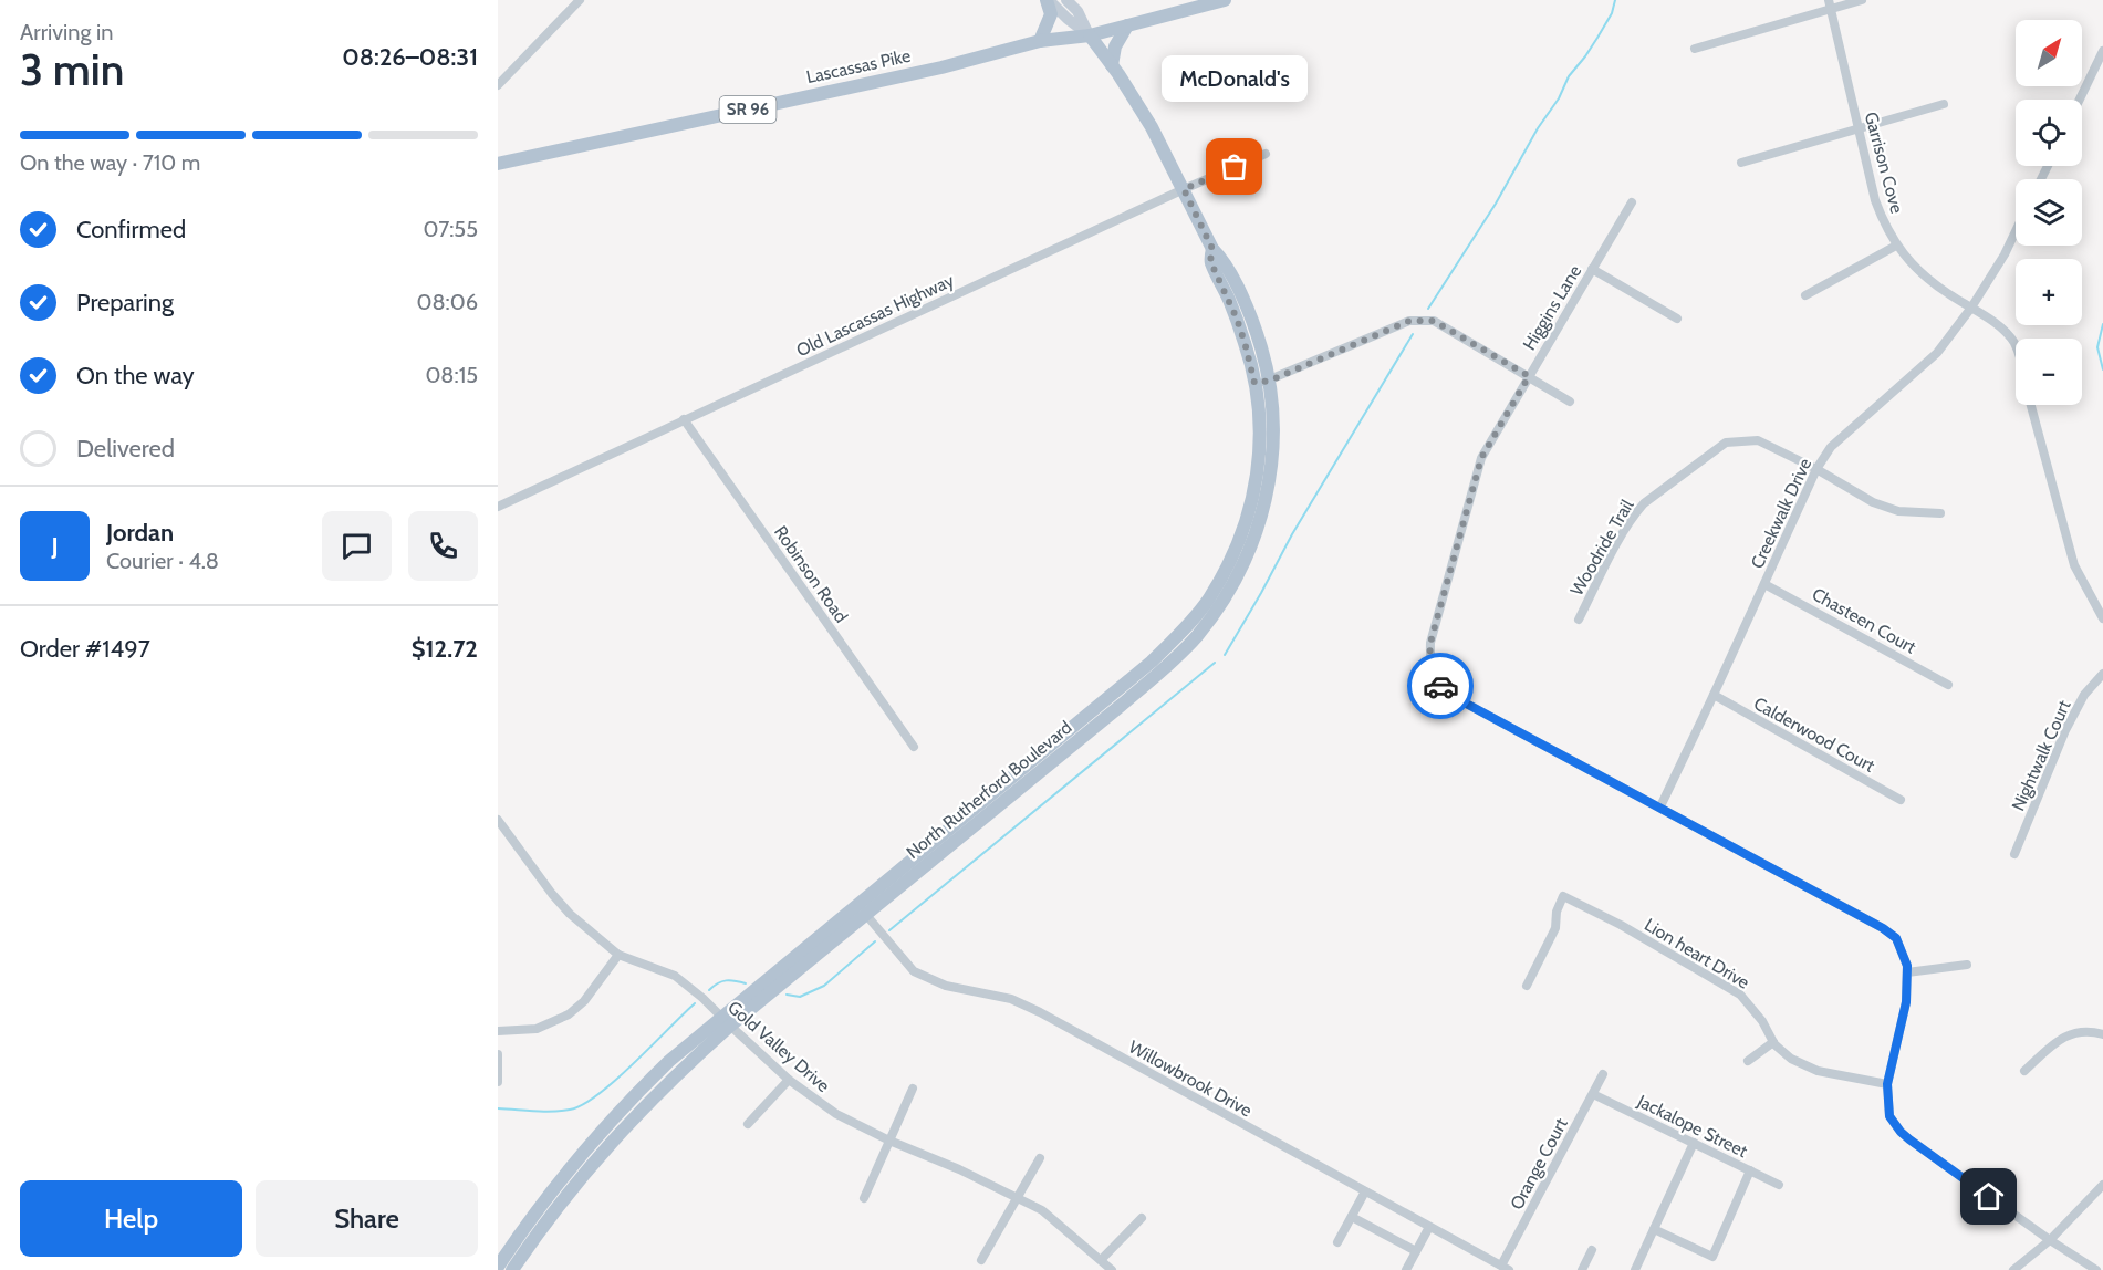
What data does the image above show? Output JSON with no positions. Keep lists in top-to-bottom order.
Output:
{
  "streets": {
    "main road": ["Lascassas Pike", "SR 96", "North Rutherford Boulevard"],
    "street": [
      "Garrison Cove",
      "Higgins Lane",
      "Old Lascassas Highway",
      "Creekwalk Drive",
      "Woodride Trail",
      "Robinson Road",
      "Chasteen Court",
      "Calderwood Court",
      "Nightwalk Court",
      "Lion heart Drive",
      "Gold Valley Drive",
      "Willowbrook Drive",
      "Jackalope Street",
      "Orange Court"
    ]
  },
  "crossings": [
    ["Lascassas Pike", "North Rutherford Boulevard"],
    ["Garrison Cove", "Creekwalk Drive"],
    ["Higgins Lane", "Creekwalk Drive"],
    ["Higgins Lane", "Lion heart Drive"],
    ["Old Lascassas Highway", "Robinson Road"],
    ["Old Lascassas Highway", "North Rutherford Boulevard"],
    ["Creekwalk Drive", "Woodride Trail"],
    ["Creekwalk Drive", "Chasteen Court"],
    ["Creekwalk Drive", "Calderwood Court"],
    ["North Rutherford Boulevard", "Gold Valley Drive"],
    ["North Rutherford Boulevard", "Willowbrook Drive"],
    ["Willowbrook Drive", "Orange Court"],
    ["Jackalope Street", "Orange Court"]
  ],
  "places": ["McDonald's"],
  "north": "top right",
  "page": {
    "heading": ["3 min", "Arriving in", "08:26–08:31"],
    "panel": [
      "Jordan",
      "Courier · 4.8",
      "Order #1497",
      "$12.72"
    ],
    "map_buttons": ["+", "−"],
    "bubble": "McDonald's",
    "bar": "On the way · 710 m",
    "list": [
      ["Confirmed", "07:55"],
      ["Preparing", "08:06"],
      ["On the way", "08:15"],
      "Delivered"
    ],
    "round": "J",
    "buttons": ["Help", "Share"]
  }
}
